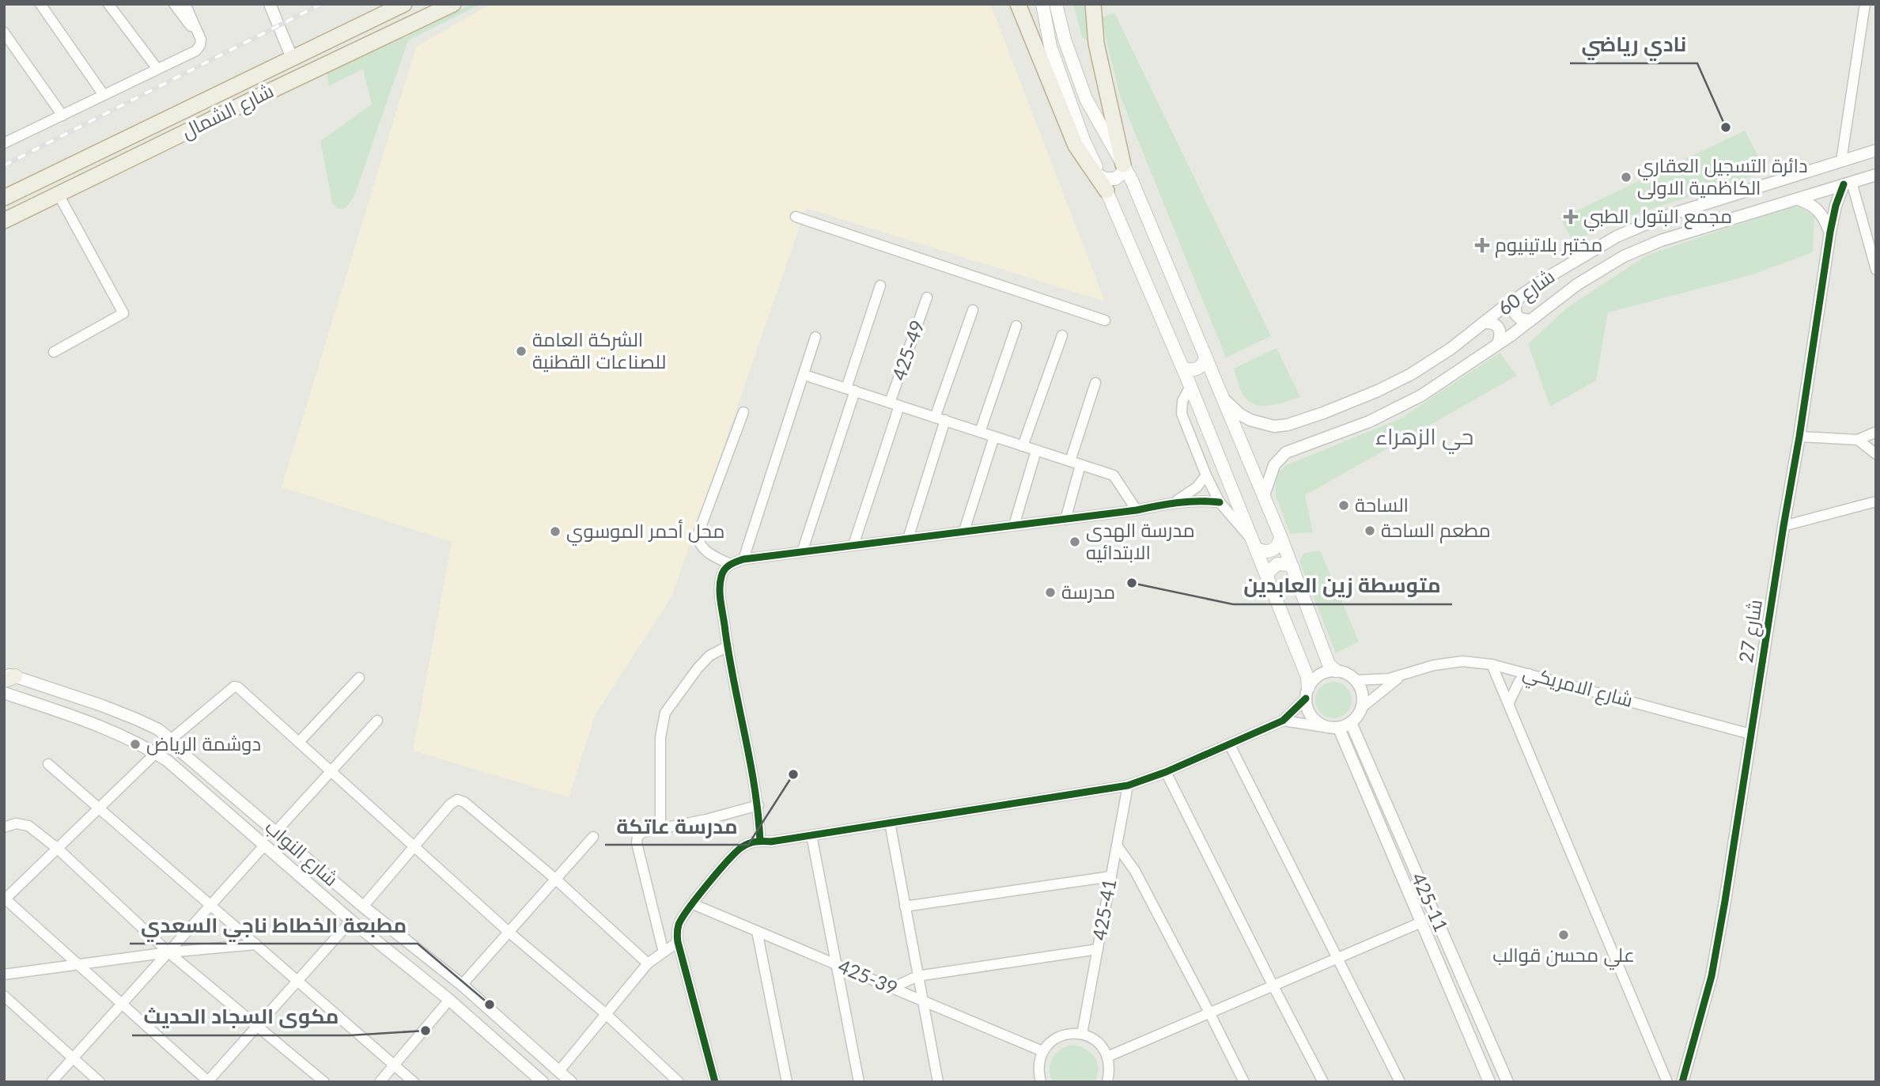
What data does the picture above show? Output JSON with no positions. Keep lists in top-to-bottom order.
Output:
{
  "streets": {
    "highway": ["شارع الشمال"],
    "street": [
      "شارع 60",
      "425-49",
      "شارع 27",
      "شارع الامريكي",
      "شارع النواب",
      "425-11",
      "425-41",
      "425-39"
    ]
  },
  "crossings": [
    ["شارع 60", "شارع 27"],
    ["شارع 27", "شارع الامريكي"],
    ["شارع الامريكي", "425-11"]
  ],
  "districts": ["حي الزهراء"],
  "places": {
    "other": [
      "نادي رياضي",
      "دائرة التسجيل العقاري الكاظمية الاولى",
      "الشركة العامة للصناعات القطنية",
      "الساحة",
      "مطعم الساحة",
      "محل أحمر الموسوي",
      "مدرسة الهدى الابتدائيه",
      "متوسطة زين العابدين",
      "مدرسة",
      "دوشمة الرياض",
      "مدرسة عاتكة",
      "علي محسن قوالب",
      "مطبعة الخطاط ناجي السعدي",
      "مكوى السجاد الحديث"
    ],
    "health": ["مجمع البتول الطبي", "مختبر بلاتينيوم"]
  }
}
